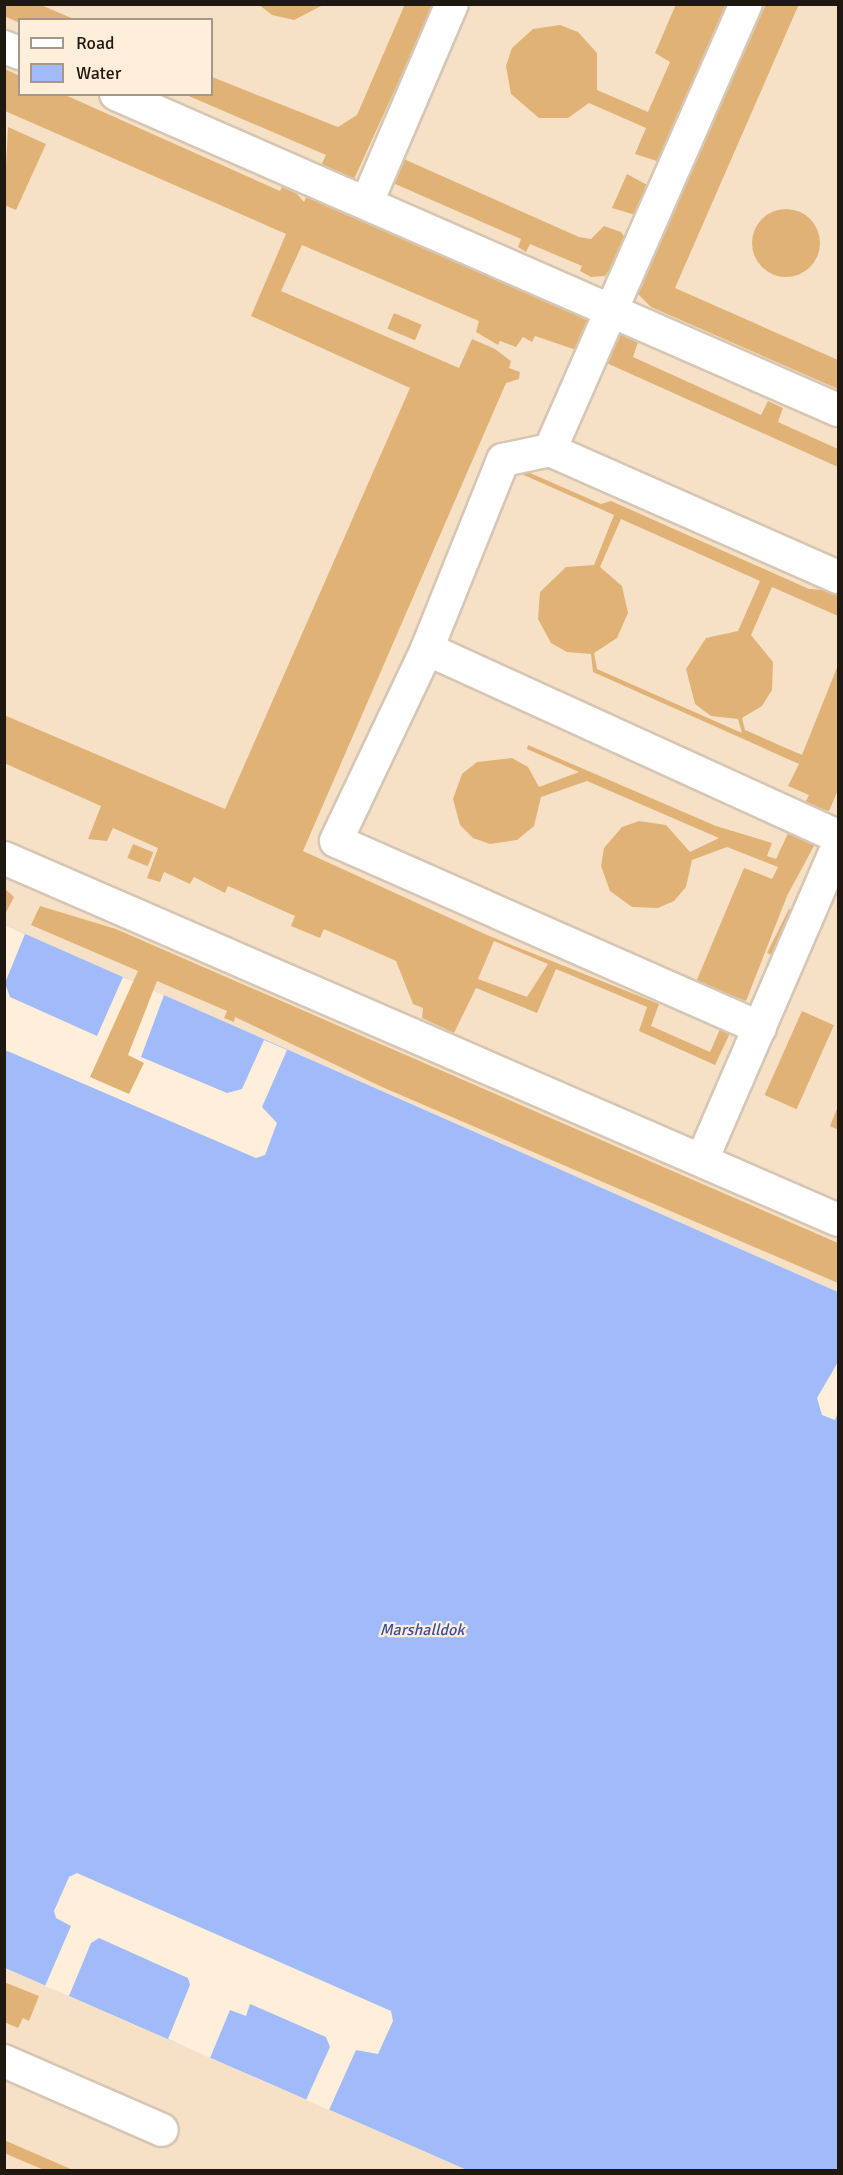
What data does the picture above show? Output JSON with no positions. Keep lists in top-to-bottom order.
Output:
{
  "water": ["Marshalldok"],
  "legend": ["Road", "Water"]
}
